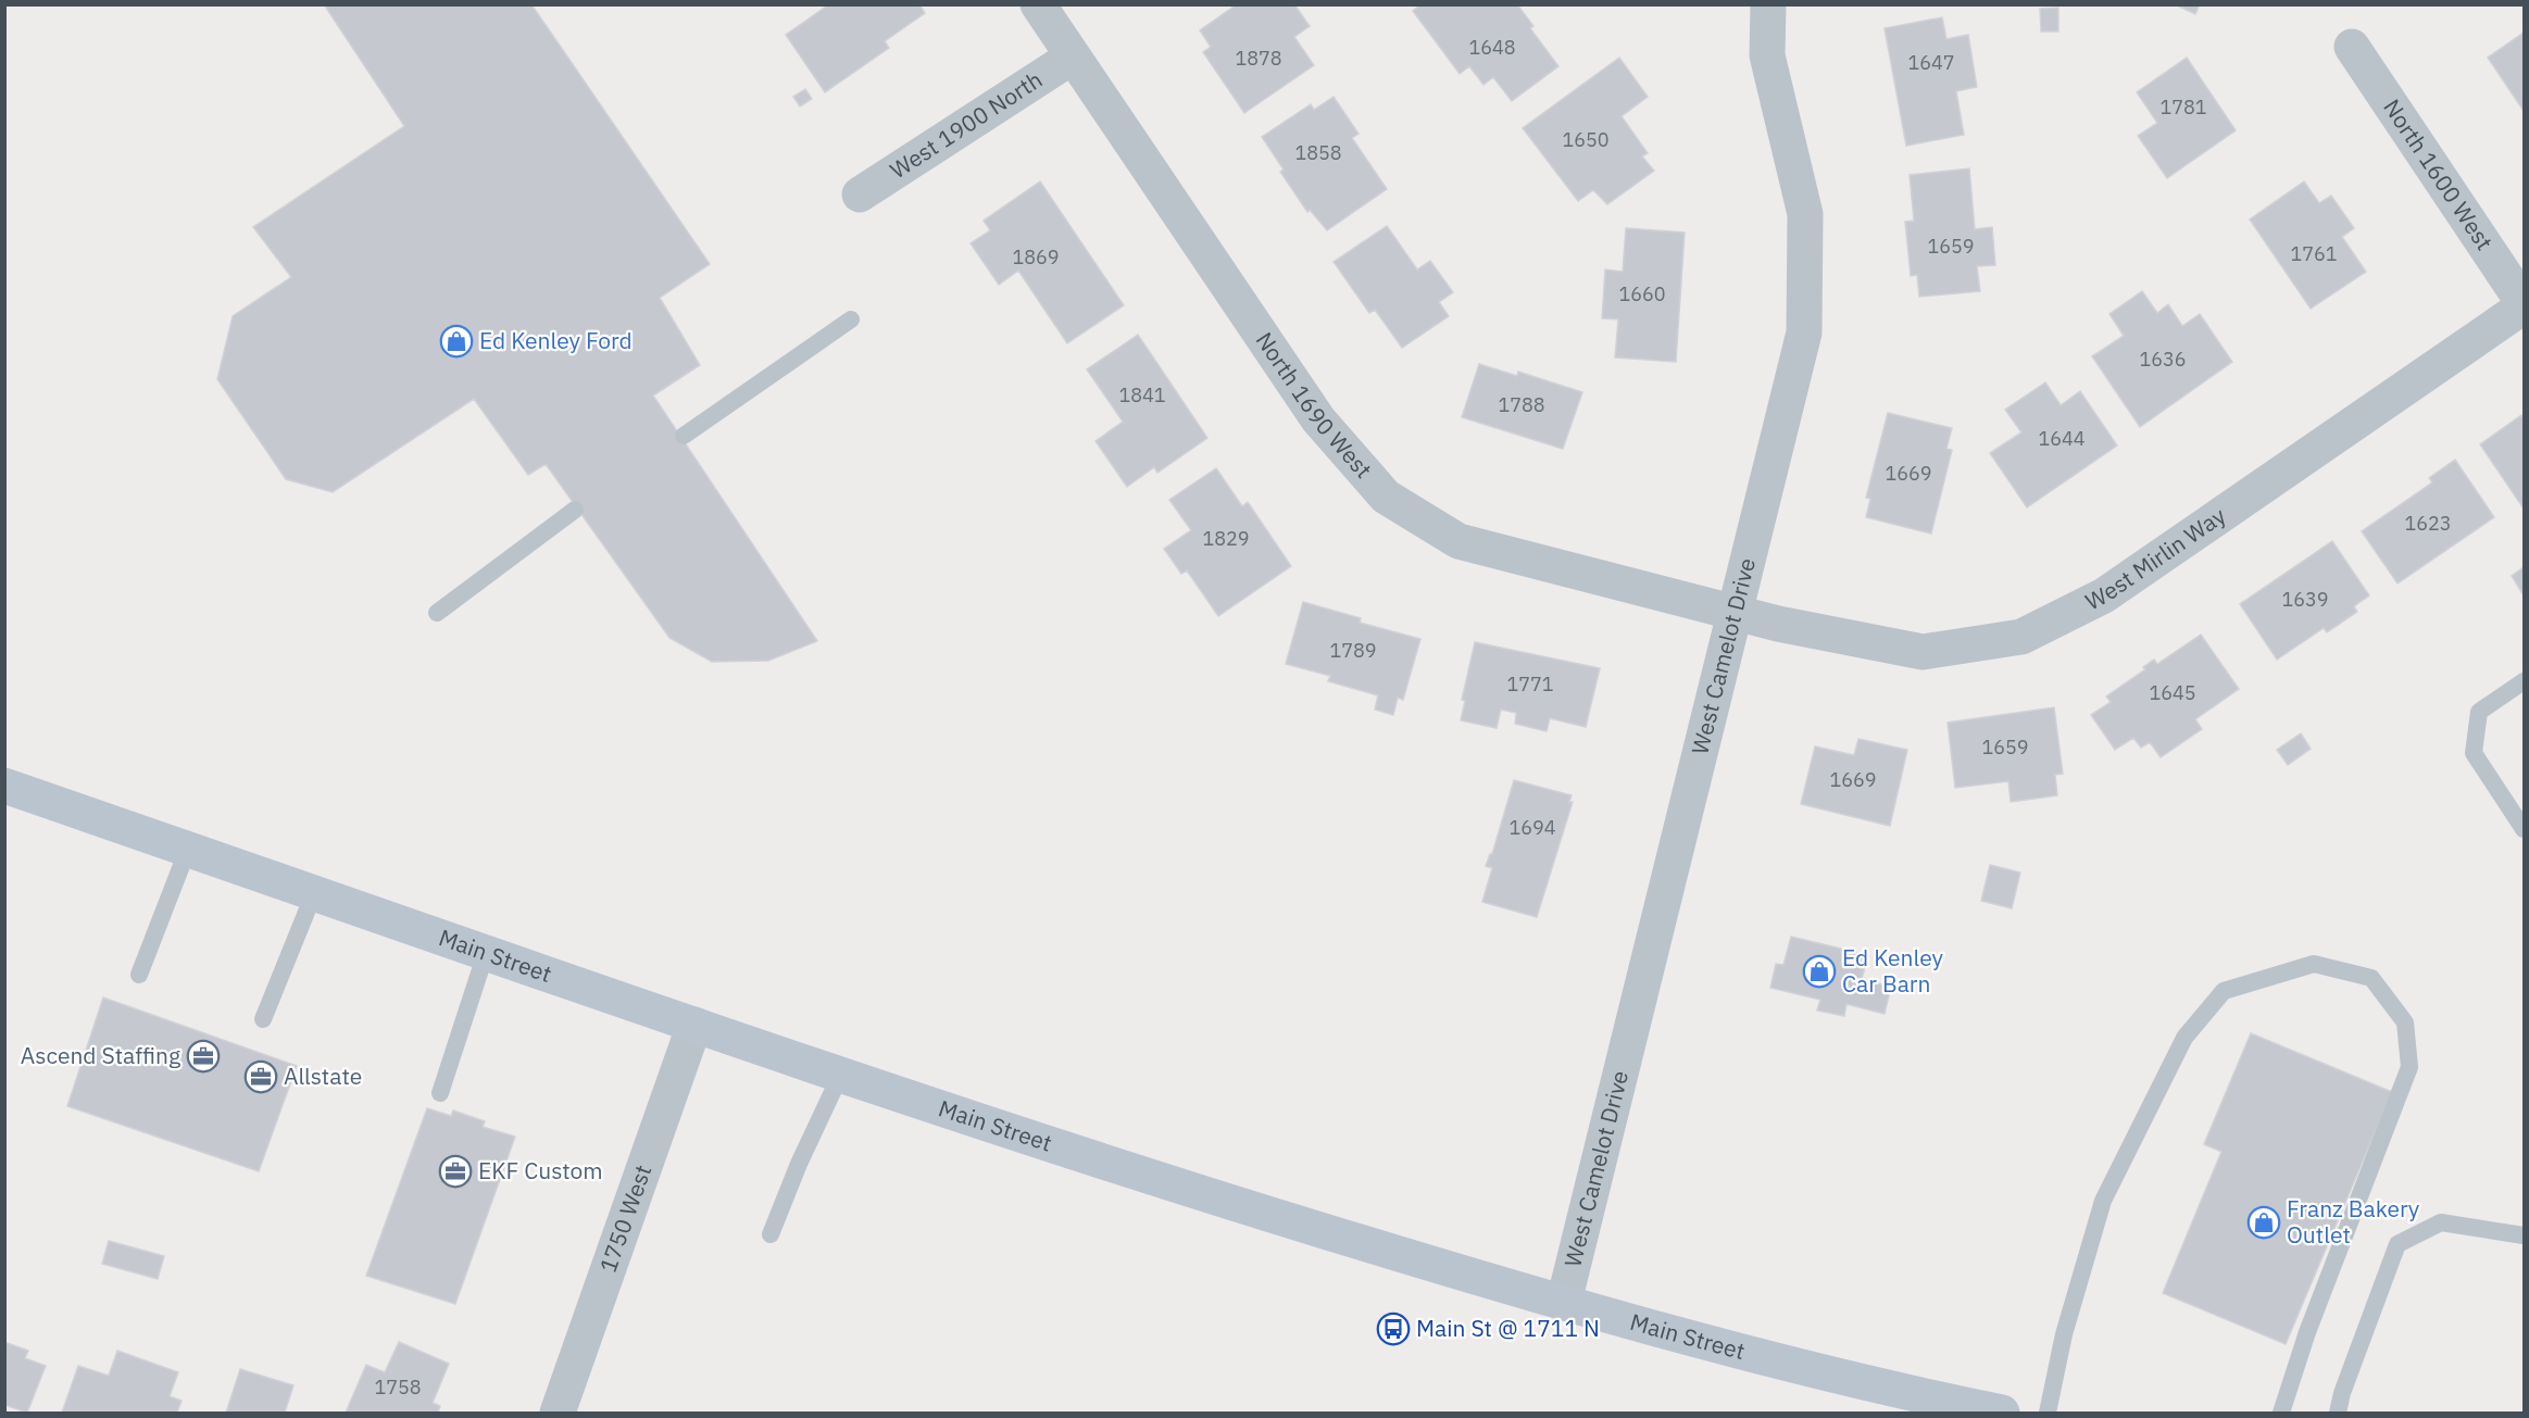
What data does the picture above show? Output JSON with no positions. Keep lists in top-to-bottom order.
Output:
{
  "streets": {
    "main road": ["Main Street"],
    "street": [
      "West 1900 North",
      "North 1600 West",
      "North 1690 West",
      "West Mirlin Way",
      "West Camelot Drive",
      "1750 West"
    ]
  },
  "crossings": [
    ["West 1900 North", "North 1690 West"],
    ["North 1600 West", "West Mirlin Way"],
    ["North 1690 West", "West Mirlin Way"],
    ["North 1690 West", "West Camelot Drive"],
    ["West Mirlin Way", "West Camelot Drive"],
    ["West Camelot Drive", "Main Street"],
    ["Main Street", "1750 West"]
  ],
  "places": {
    "shop": ["Ed Kenley Ford", "Ed Kenley Car Barn", "Franz Bakery Outlet"],
    "office": ["Ascend Staffing", "Allstate", "EKF Custom"],
    "bus stop": ["Main St @ 1711 N"]
  },
  "house_numbers": [
    "1648",
    "1878",
    "1647",
    "1781",
    "1650",
    "1858",
    "1659",
    "1761",
    "1869",
    "1660",
    "1636",
    "1841",
    "1788",
    "1644",
    "1669",
    "1623",
    "1829",
    "1639",
    "1789",
    "1771",
    "1645",
    "1659",
    "1669",
    "1694",
    "1758"
  ]
}
